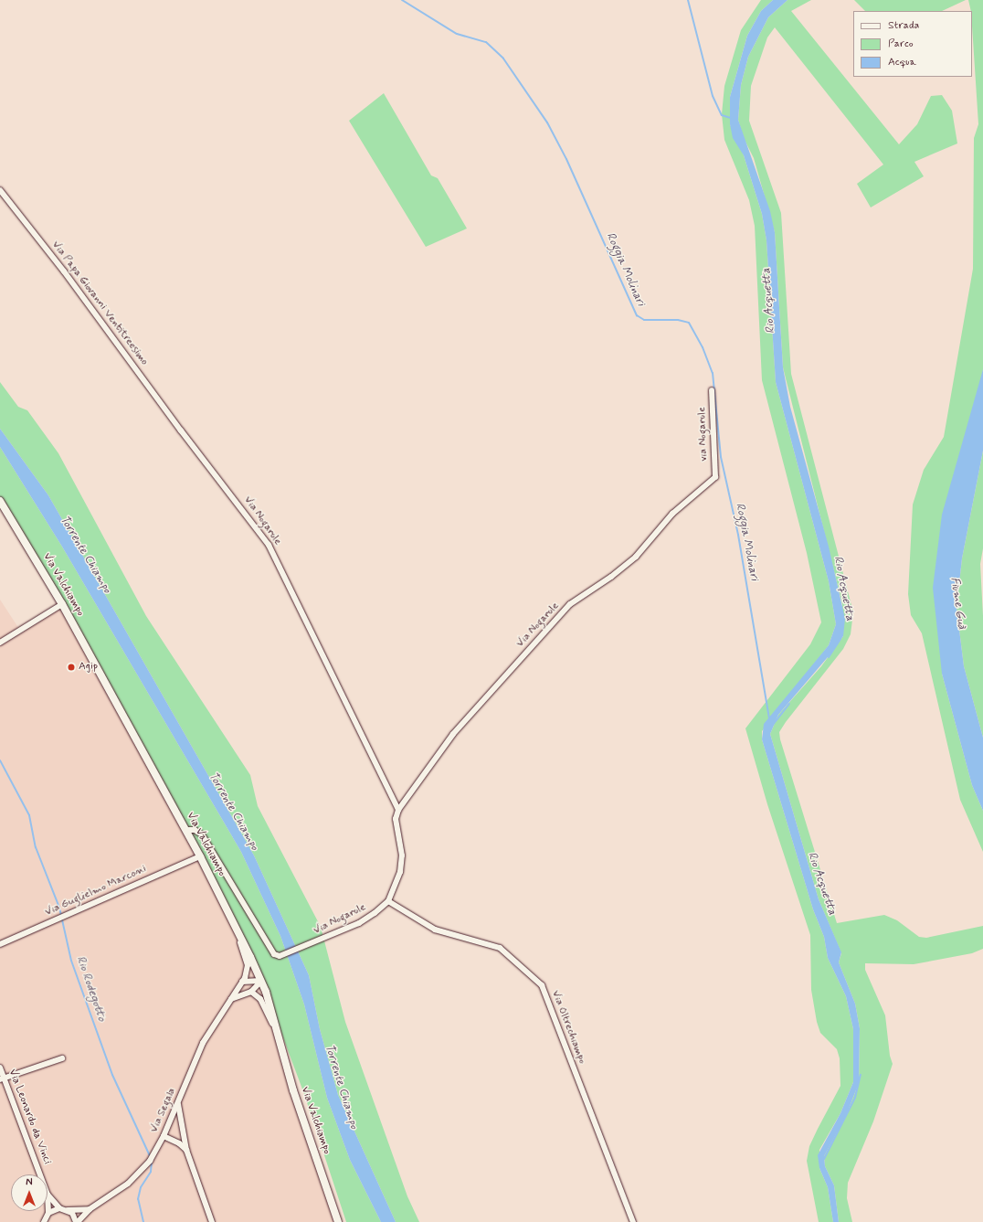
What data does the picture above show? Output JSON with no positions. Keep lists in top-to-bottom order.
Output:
{
  "streets": {
    "main road": ["Via Valchiampo"],
    "street": [
      "Via Papa Giovanni Ventitreesimo",
      "via Nogarole",
      "Via Nogarole",
      "Via Guglielmo Marconi",
      "Via Oltrechiampo",
      "Via Segala",
      "Via Leonardo da Vinci"
    ]
  },
  "crossings": [
    ["Via Papa Giovanni Ventitreesimo", "Via Nogarole"],
    ["via Nogarole", "Via Nogarole"],
    ["Via Nogarole", "Via Valchiampo"],
    ["Via Nogarole", "Via Oltrechiampo"],
    ["Via Valchiampo", "Via Guglielmo Marconi"],
    ["Via Valchiampo", "Via Segala"]
  ],
  "water": [
    "Roggia Molinari",
    "Rio Acquetta",
    "Torrente Chiampo",
    "Fiume Guà",
    "Rio Rodegotto"
  ],
  "places": ["Agip"],
  "legend": ["Strada", "Parco", "Acqua"],
  "north": "top"
}
